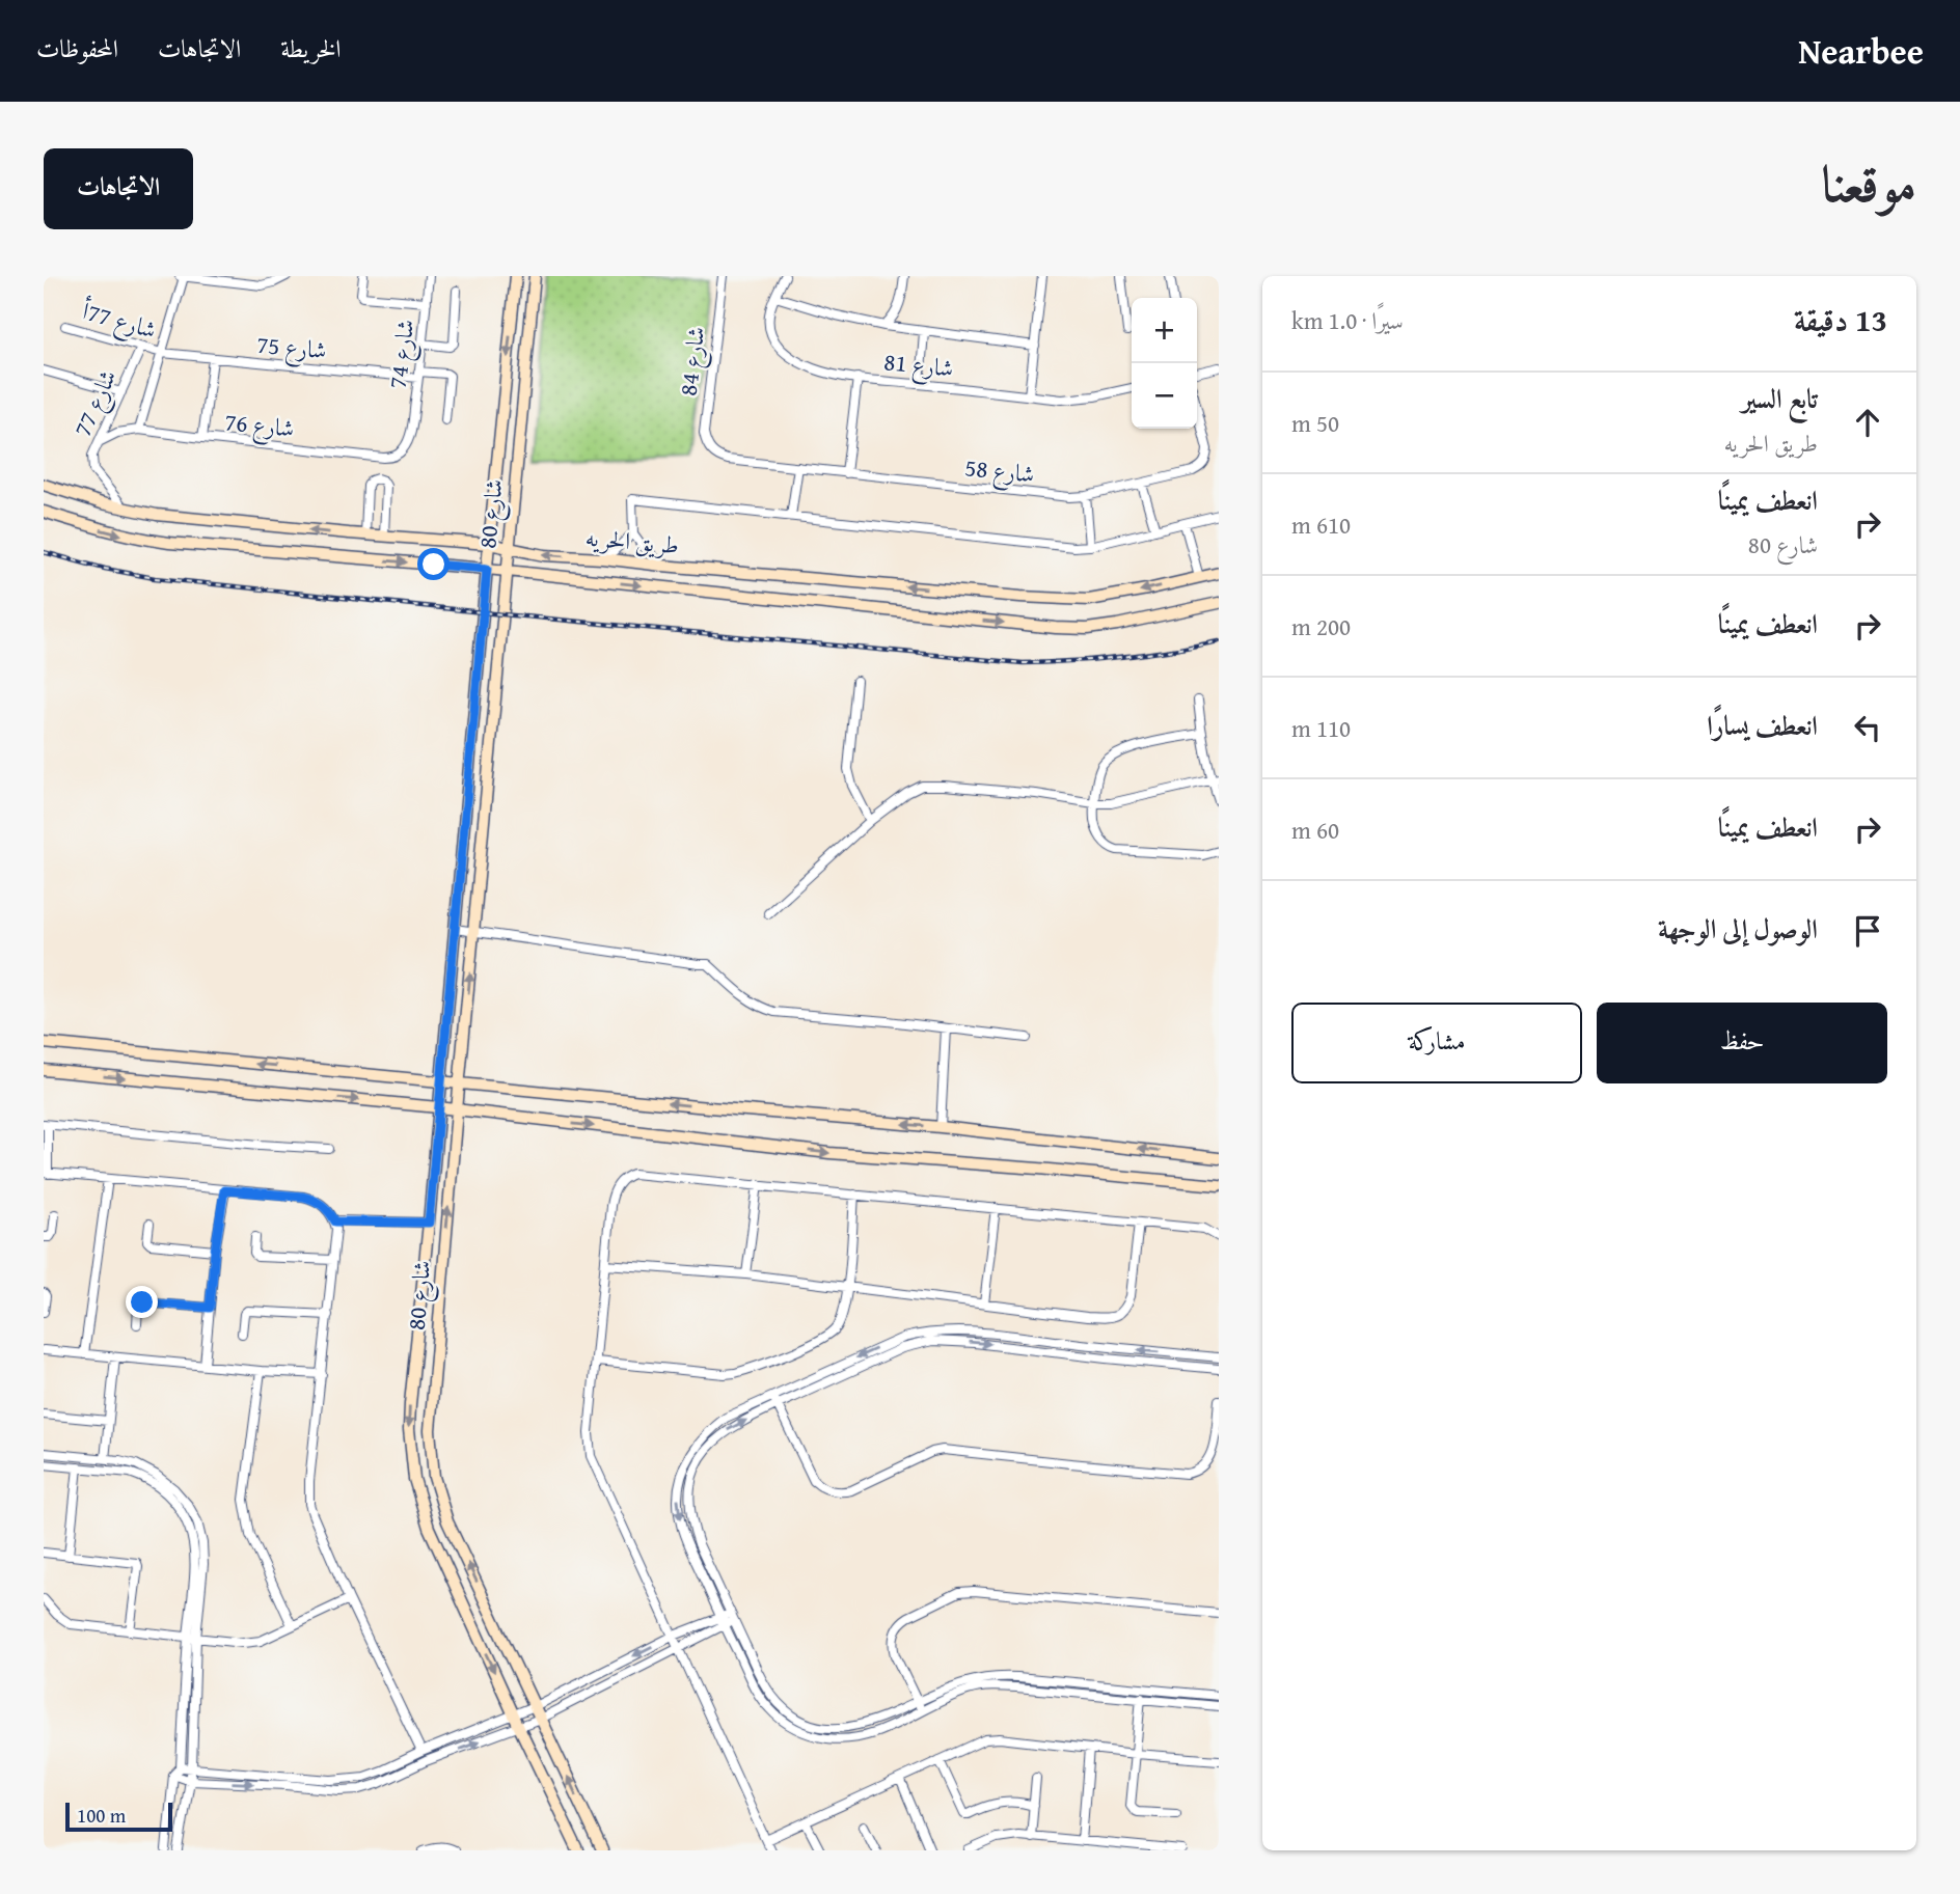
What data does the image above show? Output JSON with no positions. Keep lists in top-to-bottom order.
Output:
{
  "streets": {
    "street": [
      "شارع 77أ",
      "شارع 75",
      "شارع 74",
      "شارع 84",
      "شارع 81",
      "شارع 77",
      "شارع 76",
      "شارع 58",
      "شارع 80",
      "طريق الحريه"
    ]
  },
  "crossings": [
    ["شارع 77أ", "شارع 75"],
    ["شارع 77أ", "شارع 77"],
    ["شارع 75", "شارع 74"],
    ["شارع 74", "شارع 76"],
    ["شارع 84", "شارع 58"],
    ["شارع 77", "شارع 76"],
    ["شارع 77", "طريق الحريه"],
    ["شارع 80", "طريق الحريه"]
  ],
  "scale_bar": "100 m",
  "page": {
    "header": "Nearbee",
    "nav": ["الخريطة", "الاتجاهات", "المحفوظات"],
    "title": "موقعنا",
    "buttons": [
      "الاتجاهات",
      ["حفظ", "مشاركة"]
    ],
    "heading": ["13 دقيقة", "سيرًا · 1.0 km"],
    "map_buttons": ["+", "−"],
    "list": [
      ["تابع السير", "طريق الحريه", "50 m"],
      ["انعطف يمينًا", "شارع 80", "610 m"],
      ["انعطف يمينًا", "200 m"],
      ["انعطف يسارًا", "110 m"],
      ["انعطف يمينًا", "60 m"],
      "الوصول إلى الوجهة"
    ],
    "scale": "100 m"
  }
}
